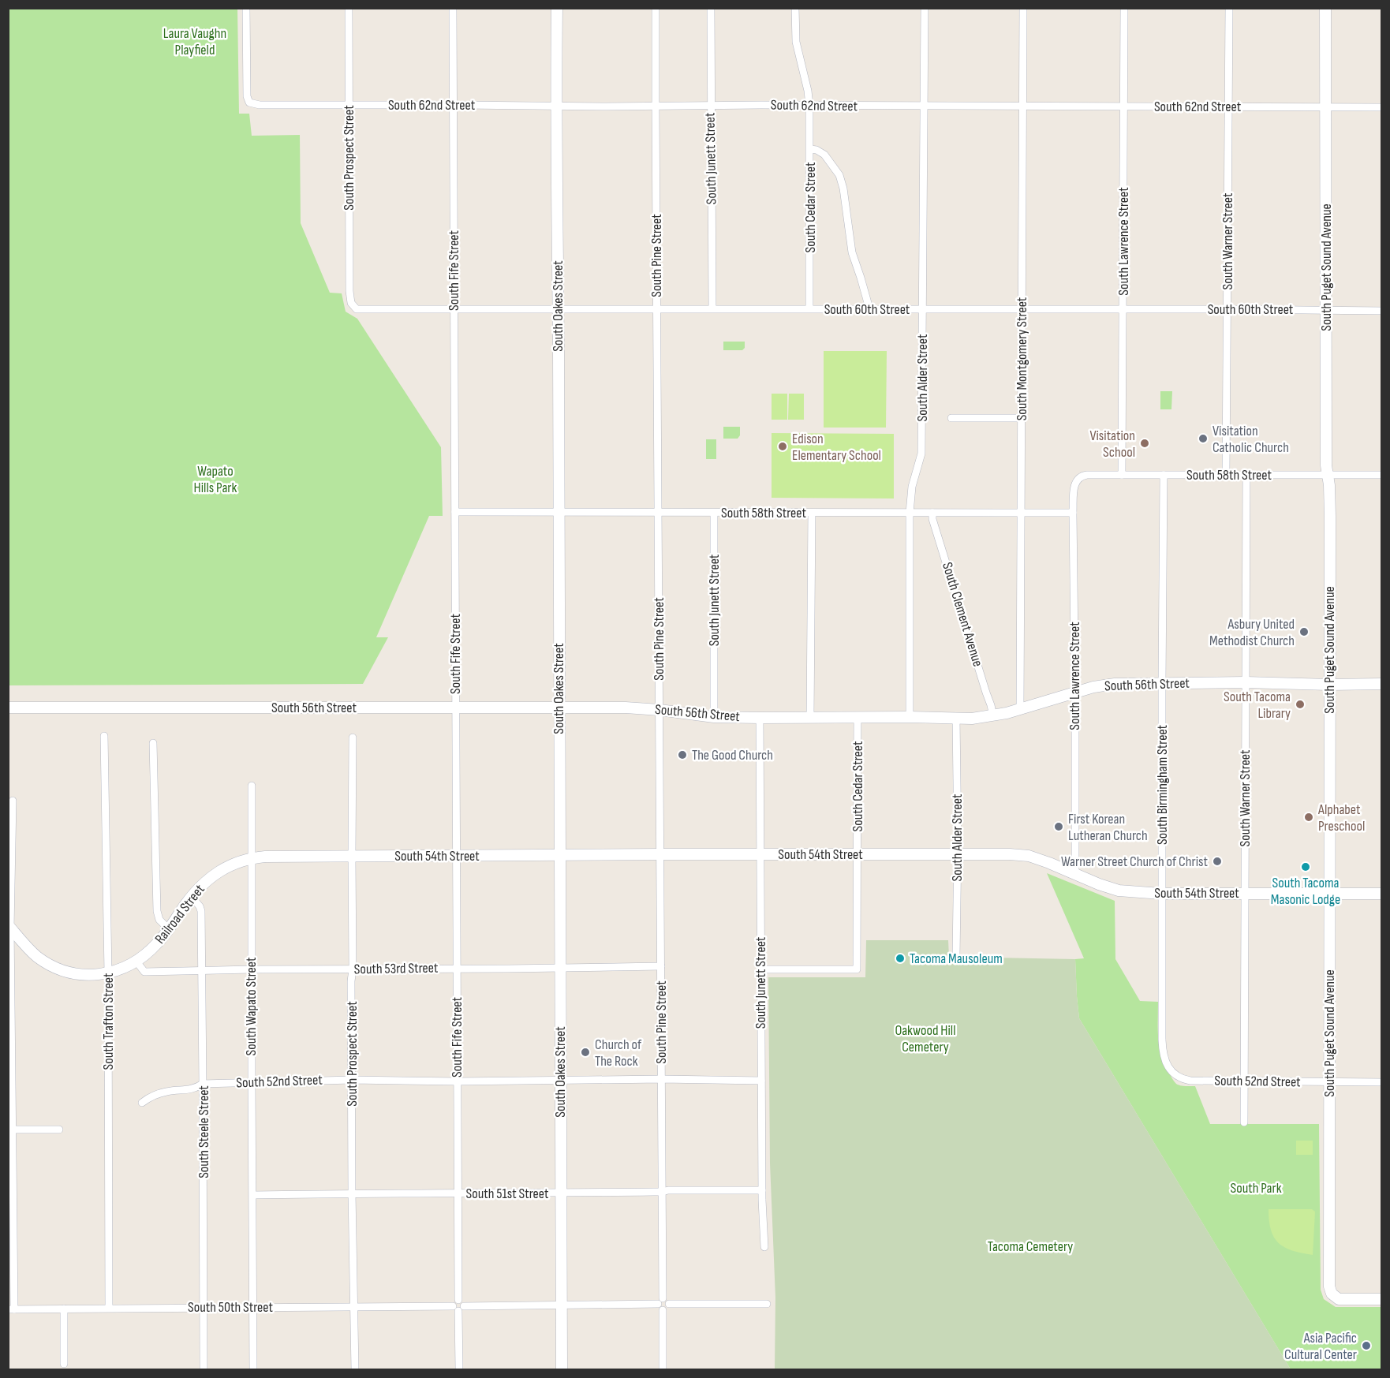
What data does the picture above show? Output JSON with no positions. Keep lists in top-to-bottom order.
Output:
{
  "streets": {
    "street": [
      "South 62nd Street",
      "South Prospect Street",
      "South Junett Street",
      "South Cedar Street",
      "South Lawrence Street",
      "South Warner Street",
      "South Pine Street",
      "South Puget Sound Avenue",
      "South Fife Street",
      "South Oakes Street",
      "South 60th Street",
      "South Montgomery Street",
      "South Alder Street",
      "South 58th Street",
      "South Clement Avenue",
      "South 56th Street",
      "South Birmingham Street",
      "South 54th Street",
      "Railroad Street",
      "South 53rd Street",
      "South Wapato Street",
      "South Trafton Street",
      "South 52nd Street",
      "South Steele Street",
      "South 51st Street",
      "South 50th Street"
    ]
  },
  "crossings": [
    ["South 62nd Street", "South Prospect Street"],
    ["South 62nd Street", "South Junett Street"],
    ["South 62nd Street", "South Cedar Street"],
    ["South 62nd Street", "South Lawrence Street"],
    ["South 62nd Street", "South Warner Street"],
    ["South 62nd Street", "South Pine Street"],
    ["South 62nd Street", "South Puget Sound Avenue"],
    ["South 62nd Street", "South Fife Street"],
    ["South 62nd Street", "South Oakes Street"],
    ["South 62nd Street", "South Montgomery Street"],
    ["South 62nd Street", "South Alder Street"],
    ["South Prospect Street", "South 60th Street"],
    ["South Prospect Street", "South 54th Street"],
    ["South Prospect Street", "South 53rd Street"],
    ["South Prospect Street", "South 52nd Street"],
    ["South Prospect Street", "South 51st Street"],
    ["South Prospect Street", "South 50th Street"],
    ["South Junett Street", "South Cedar Street"],
    ["South Junett Street", "South 60th Street"],
    ["South Junett Street", "South 58th Street"],
    ["South Junett Street", "South 56th Street"],
    ["South Junett Street", "South 54th Street"],
    ["South Junett Street", "South 52nd Street"],
    ["South Junett Street", "South 51st Street"],
    ["South Cedar Street", "South 60th Street"],
    ["South Cedar Street", "South 56th Street"],
    ["South Cedar Street", "South 54th Street"],
    ["South Lawrence Street", "South 60th Street"],
    ["South Lawrence Street", "South 58th Street"],
    ["South Lawrence Street", "South 56th Street"],
    ["South Lawrence Street", "South 54th Street"],
    ["South Warner Street", "South 60th Street"],
    ["South Warner Street", "South 58th Street"],
    ["South Warner Street", "South 56th Street"],
    ["South Warner Street", "South 54th Street"],
    ["South Warner Street", "South 52nd Street"],
    ["South Pine Street", "South 60th Street"],
    ["South Pine Street", "South 58th Street"],
    ["South Pine Street", "South 56th Street"],
    ["South Pine Street", "South 54th Street"],
    ["South Pine Street", "South 53rd Street"],
    ["South Pine Street", "South 52nd Street"],
    ["South Pine Street", "South 51st Street"],
    ["South Pine Street", "South 50th Street"],
    ["South Puget Sound Avenue", "South 60th Street"],
    ["South Puget Sound Avenue", "South 58th Street"],
    ["South Puget Sound Avenue", "South 56th Street"],
    ["South Puget Sound Avenue", "South 54th Street"],
    ["South Puget Sound Avenue", "South 52nd Street"],
    ["South Fife Street", "South 60th Street"],
    ["South Fife Street", "South 58th Street"],
    ["South Fife Street", "South 56th Street"],
    ["South Fife Street", "South 54th Street"],
    ["South Fife Street", "South 53rd Street"],
    ["South Fife Street", "South 52nd Street"],
    ["South Fife Street", "South 51st Street"],
    ["South Fife Street", "South 50th Street"],
    ["South Oakes Street", "South 60th Street"],
    ["South Oakes Street", "South 58th Street"],
    ["South Oakes Street", "South 56th Street"],
    ["South Oakes Street", "South 54th Street"],
    ["South Oakes Street", "South 53rd Street"],
    ["South Oakes Street", "South 52nd Street"],
    ["South Oakes Street", "South 51st Street"],
    ["South Oakes Street", "South 50th Street"],
    ["South 60th Street", "South Montgomery Street"],
    ["South 60th Street", "South Alder Street"],
    ["South Montgomery Street", "South 58th Street"],
    ["South Montgomery Street", "South 56th Street"],
    ["South Alder Street", "South 58th Street"],
    ["South Alder Street", "South 56th Street"],
    ["South Alder Street", "South 54th Street"],
    ["South 58th Street", "South Clement Avenue"],
    ["South 58th Street", "South Birmingham Street"],
    ["South Clement Avenue", "South 56th Street"],
    ["South 56th Street", "South Birmingham Street"],
    ["South Birmingham Street", "South 54th Street"],
    ["South Birmingham Street", "South 52nd Street"],
    ["South 54th Street", "Railroad Street"],
    ["South 54th Street", "South Wapato Street"],
    ["Railroad Street", "South 53rd Street"],
    ["Railroad Street", "South Wapato Street"],
    ["Railroad Street", "South Trafton Street"],
    ["Railroad Street", "South Steele Street"],
    ["South 53rd Street", "South Wapato Street"],
    ["South 53rd Street", "South Steele Street"],
    ["South Wapato Street", "South 52nd Street"],
    ["South Wapato Street", "South 51st Street"],
    ["South Wapato Street", "South 50th Street"],
    ["South Trafton Street", "South 50th Street"],
    ["South 52nd Street", "South Steele Street"],
    ["South Steele Street", "South 50th Street"]
  ],
  "parks": [
    "Laura Vaughn Playfield",
    "Wapato Hills Park",
    "Oakwood Hill Cemetery",
    "South Park",
    "Tacoma Cemetery"
  ],
  "places": [
    "Visitation Catholic Church",
    "Visitation School",
    "Edison Elementary School",
    "Asbury United Methodist Church",
    "South Tacoma Library",
    "The Good Church",
    "Alphabet Preschool",
    "First Korean Lutheran Church",
    "Warner Street Church of Christ",
    "South Tacoma Masonic Lodge",
    "Tacoma Mausoleum",
    "Church of The Rock",
    "Asia Pacific Cultural Center"
  ]
}
